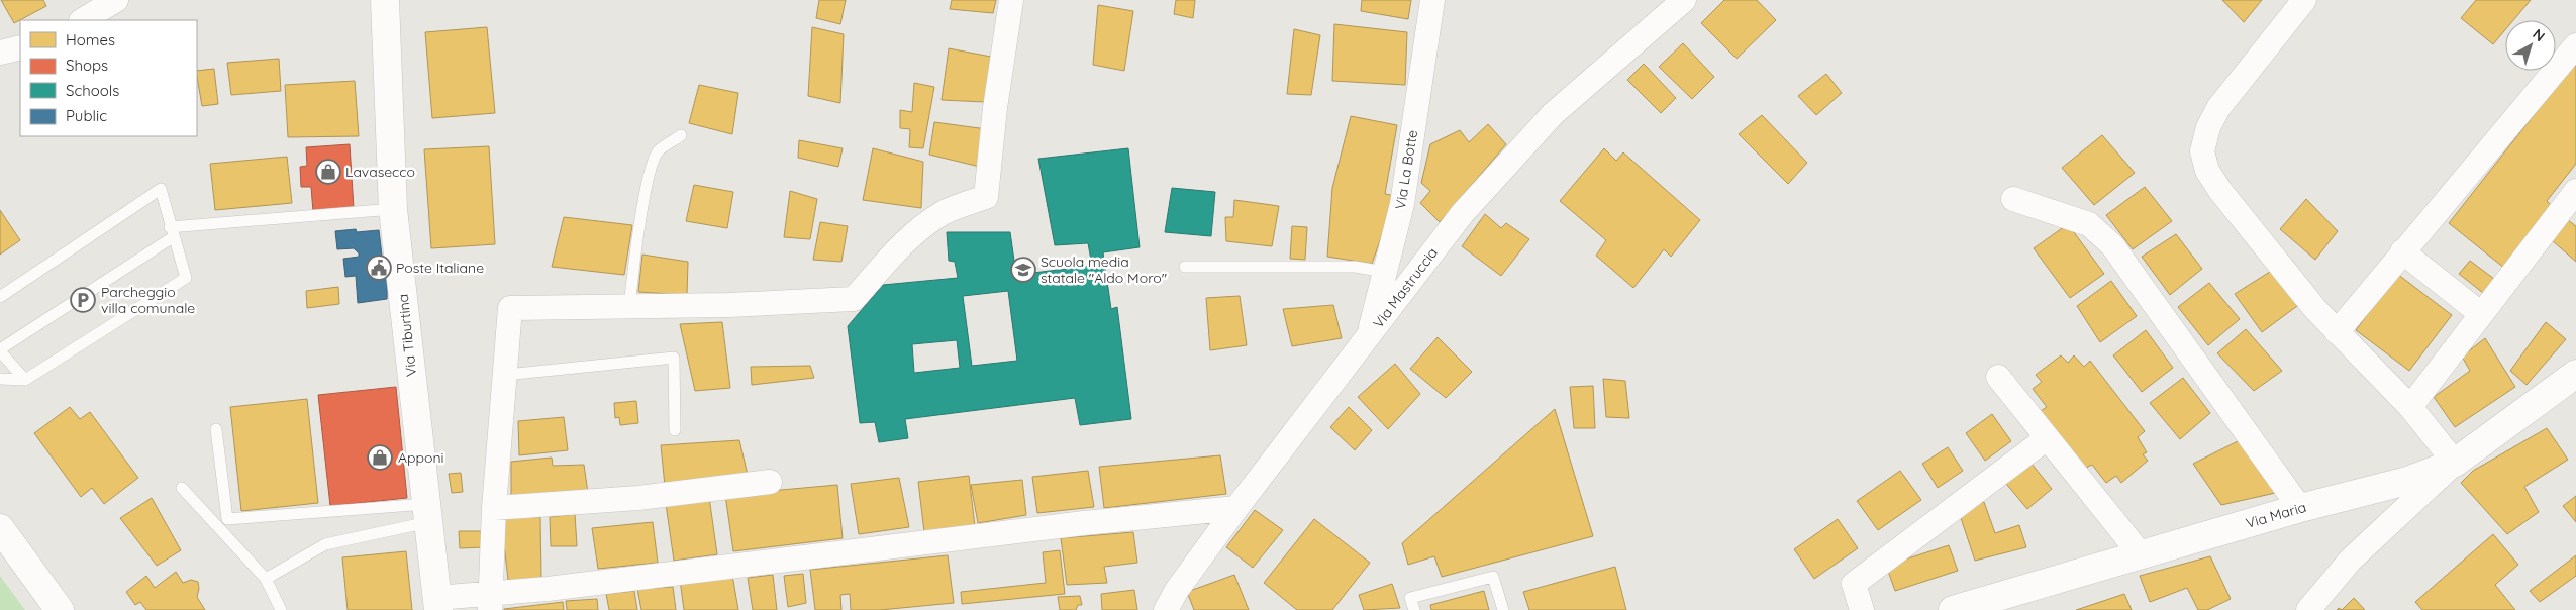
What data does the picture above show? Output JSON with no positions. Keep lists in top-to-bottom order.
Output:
{
  "streets": {
    "street": [
      "Via La Botte",
      "Via Mastruccia",
      "Via Tiburtina",
      "Via Maria"
    ]
  },
  "crossings": [
    ["Via La Botte", "Via Mastruccia"]
  ],
  "places": {
    "shop": ["Lavasecco", "Apponi"],
    "public building": ["Poste Italiane"],
    "school or university": ["Scuola media statale \"Aldo Moro\""],
    "parking": ["Parcheggio villa comunale"]
  },
  "legend": [
    "Homes",
    "Shops",
    "Schools",
    "Public"
  ],
  "north": "top right"
}
